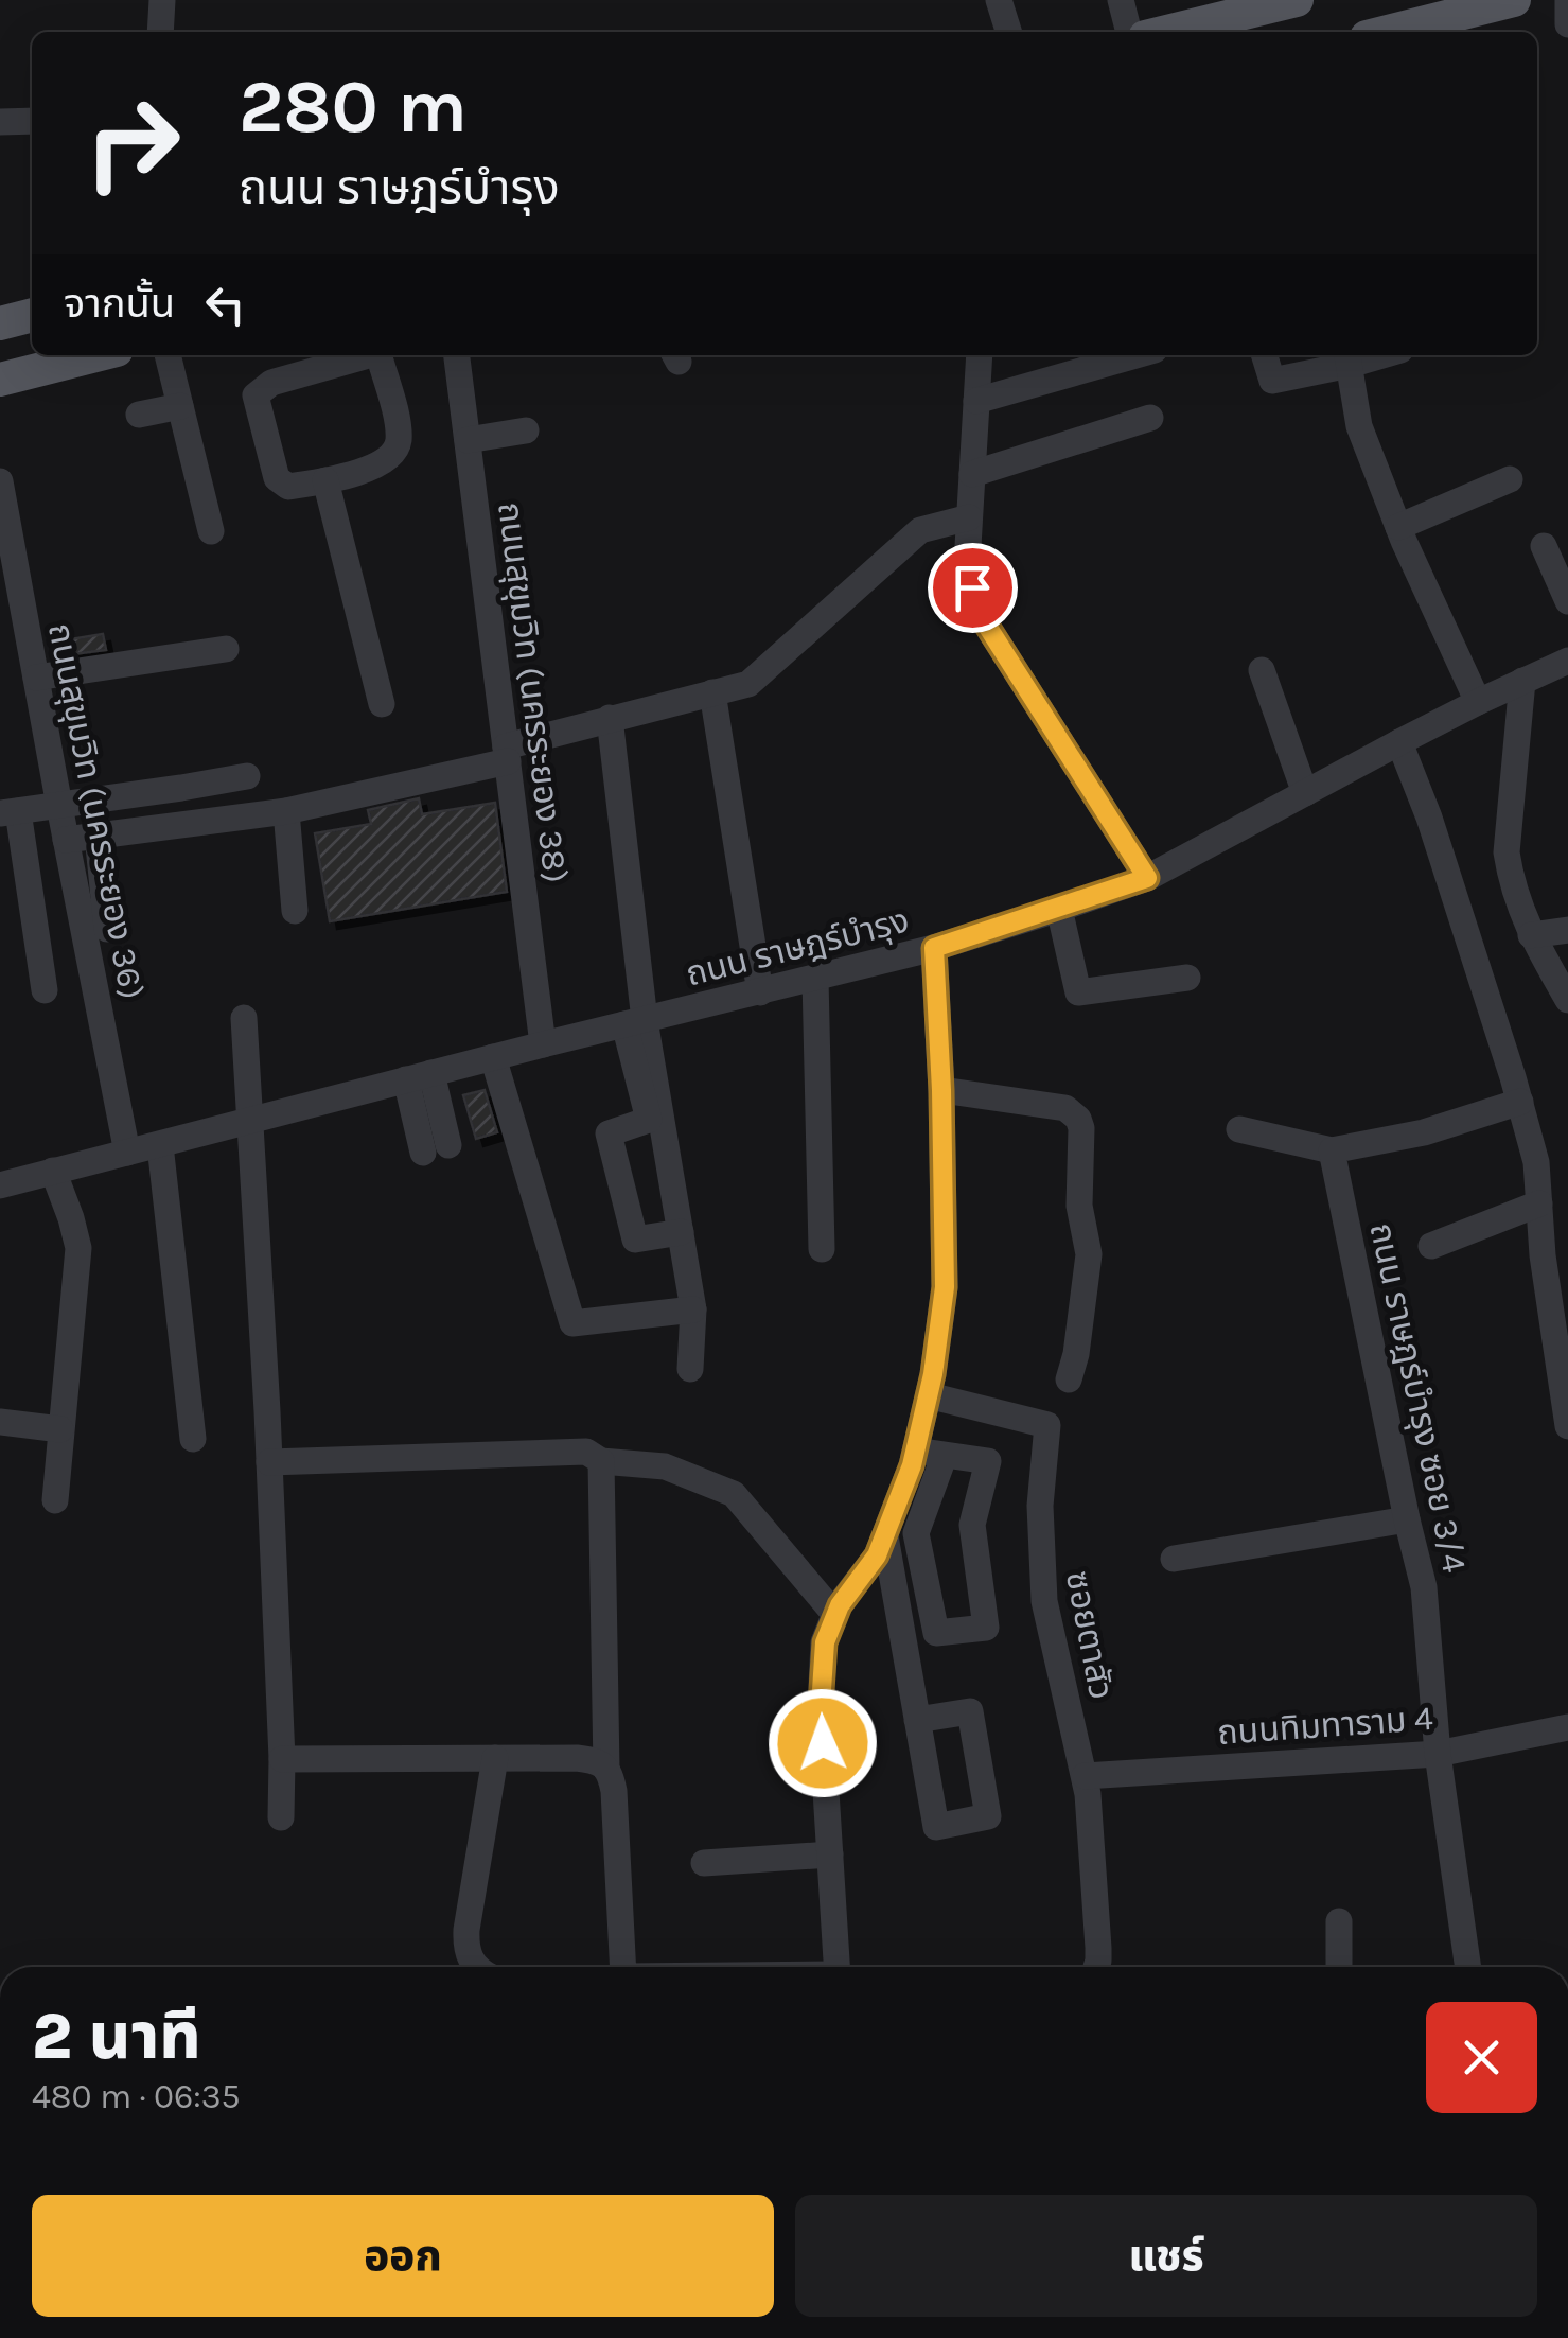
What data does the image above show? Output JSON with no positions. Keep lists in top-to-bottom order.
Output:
{
  "streets": {
    "street": [
      "ถนนสุขุมวิท (นครระยอง 38)",
      "ถนนสุขุมวิท (นครระยอง 36)",
      "ถนน ราษฎร์บำรุง",
      "ถนน ราษฎร์บำรุง ซอย 3/4",
      "ซอยตาสัว",
      "ถนนทิมทาราม 4"
    ]
  },
  "crossings": [
    ["ถนนสุขุมวิท (นครระยอง 38)", "ถนน ราษฎร์บำรุง"],
    ["ถนนสุขุมวิท (นครระยอง 36)", "ถนน ราษฎร์บำรุง"],
    ["ถนน ราษฎร์บำรุง ซอย 3/4", "ถนนทิมทาราม 4"],
    ["ซอยตาสัว", "ถนนทิมทาราม 4"]
  ],
  "page": {
    "turn": ["280 m", "ถนน ราษฎร์บำรุง"],
    "then": "จากนั้น",
    "heading": ["2 นาที", "480 m · 06:35"],
    "buttons": ["ออก", "แชร์"]
  }
}
